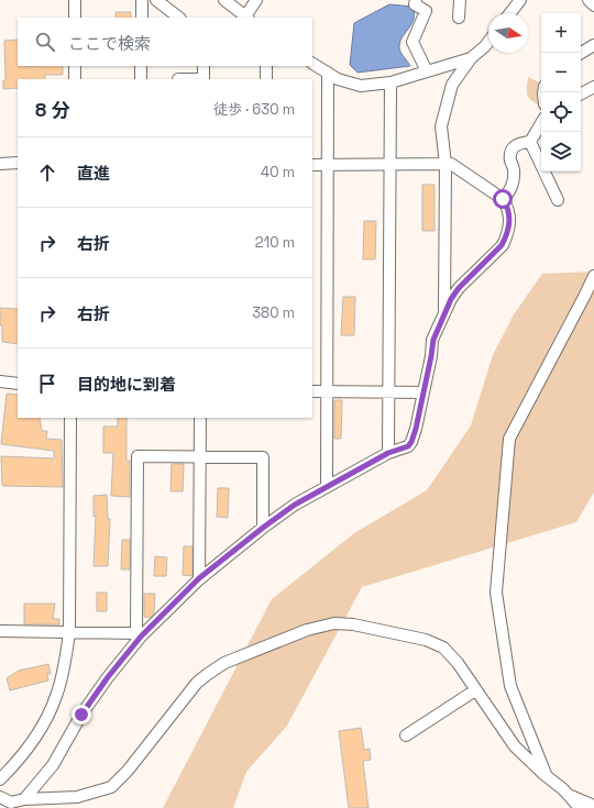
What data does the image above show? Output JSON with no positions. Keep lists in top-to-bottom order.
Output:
{
  "north": "right",
  "page": {
    "map_buttons": ["+", "−"],
    "search": "ここで検索",
    "heading": ["8 分", "徒歩 · 630 m"],
    "list": [
      ["直進", "40 m"],
      ["右折", "210 m"],
      ["右折", "380 m"],
      "目的地に到着"
    ]
  }
}
